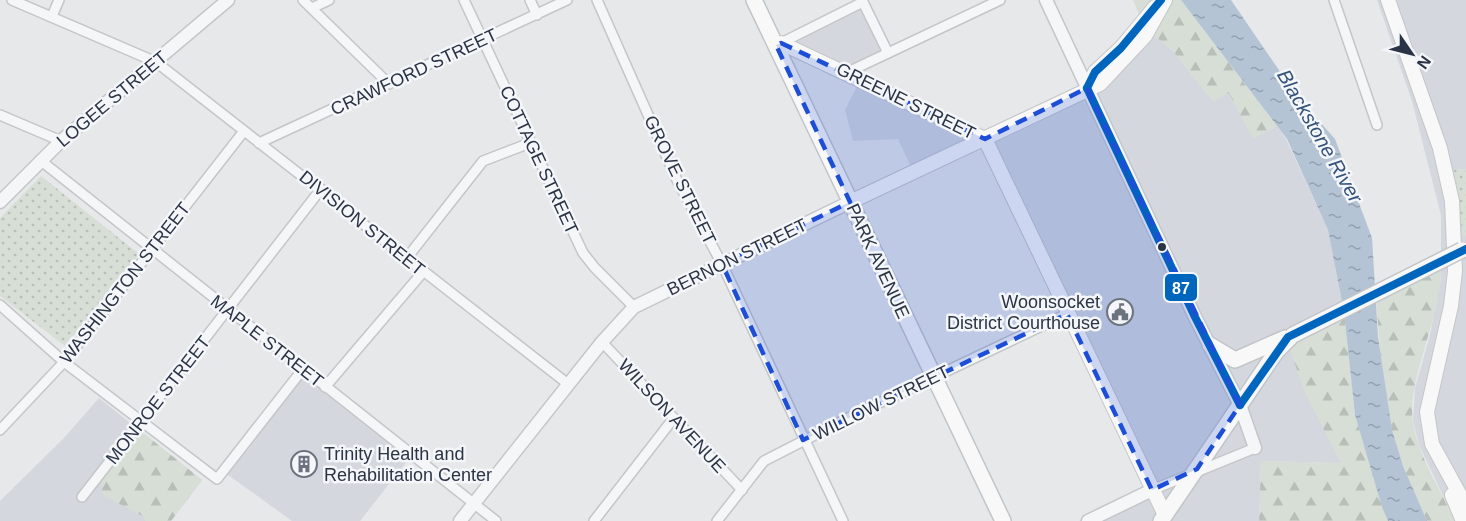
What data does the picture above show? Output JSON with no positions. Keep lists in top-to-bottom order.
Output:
{
  "streets": {
    "main road": ["GREENE STREET", "BERNON STREET", "PARK AVENUE"],
    "street": [
      "CRAWFORD STREET",
      "LOGEE STREET",
      "COTTAGE STREET",
      "GROVE STREET",
      "DIVISION STREET",
      "WASHINGTON STREET",
      "MAPLE STREET",
      "MONROE STREET",
      "WILLOW STREET",
      "WILSON AVENUE"
    ]
  },
  "crossings": [
    ["CRAWFORD STREET", "COTTAGE STREET"],
    ["CRAWFORD STREET", "DIVISION STREET"],
    ["LOGEE STREET", "DIVISION STREET"],
    ["LOGEE STREET", "MAPLE STREET"],
    ["GREENE STREET", "BERNON STREET"],
    ["GREENE STREET", "PARK AVENUE"],
    ["GREENE STREET", "WILLOW STREET"],
    ["COTTAGE STREET", "BERNON STREET"],
    ["GROVE STREET", "BERNON STREET"],
    ["GROVE STREET", "WILLOW STREET"],
    ["DIVISION STREET", "BERNON STREET"],
    ["DIVISION STREET", "WASHINGTON STREET"],
    ["DIVISION STREET", "MONROE STREET"],
    ["BERNON STREET", "PARK AVENUE"],
    ["BERNON STREET", "MAPLE STREET"],
    ["BERNON STREET", "WILSON AVENUE"],
    ["PARK AVENUE", "WILLOW STREET"],
    ["WASHINGTON STREET", "MAPLE STREET"],
    ["MAPLE STREET", "MONROE STREET"],
    ["WILLOW STREET", "WILSON AVENUE"]
  ],
  "water": ["Blackstone River"],
  "places": {
    "public building": ["Woonsocket District Courthouse"],
    "building": ["Trinity Health and Rehabilitation Center"]
  },
  "lines": ["transit line 87"],
  "north": "bottom right"
}
